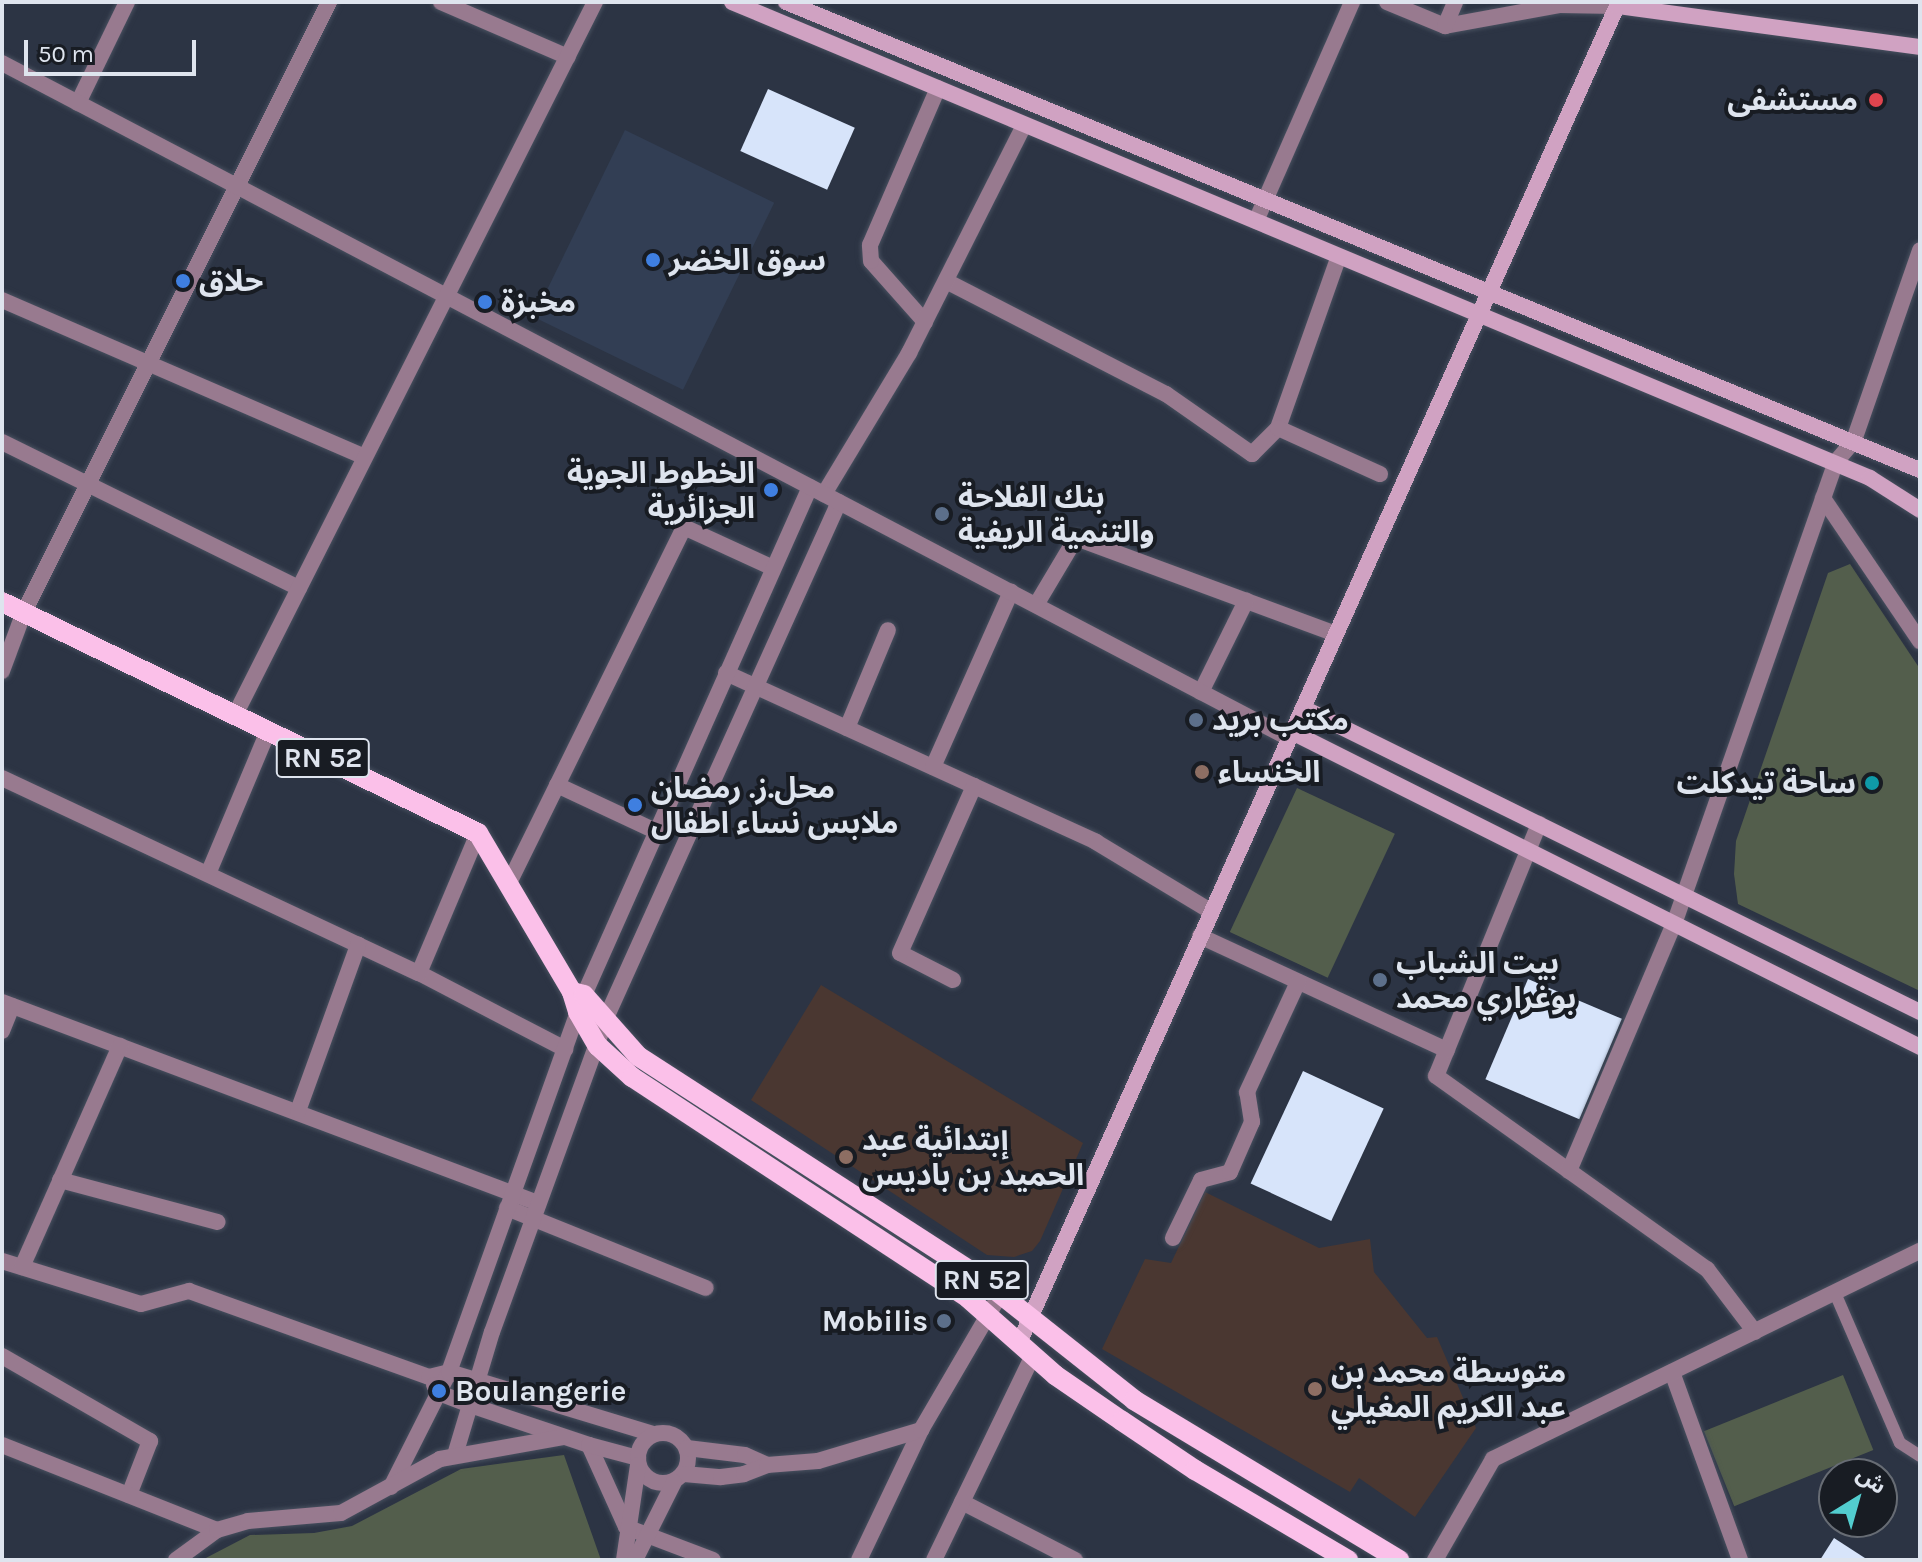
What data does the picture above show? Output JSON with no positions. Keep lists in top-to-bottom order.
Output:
{
  "streets": {
    "main road": ["RN 52"]
  },
  "places": [
    "مستشفى",
    "سوق الخضر",
    "حلاق",
    "مخبزة",
    "الخطوط الجوية الجزائرية",
    "بنك الفلاحة والتنمية الريفية",
    "مكتب بريد",
    "الخنساء",
    "ساحة تيدكلت",
    "محل.ز. رمضان ملابس نساء اطفال",
    "بيت الشباب بوغراري محمد",
    "إبتدائية عبد الحميد بن باديس",
    "Mobilis",
    "متوسطة محمد بن عبد الكريم المغيلي",
    "Boulangerie"
  ],
  "scale_bar": "50 m",
  "north": "top right"
}
